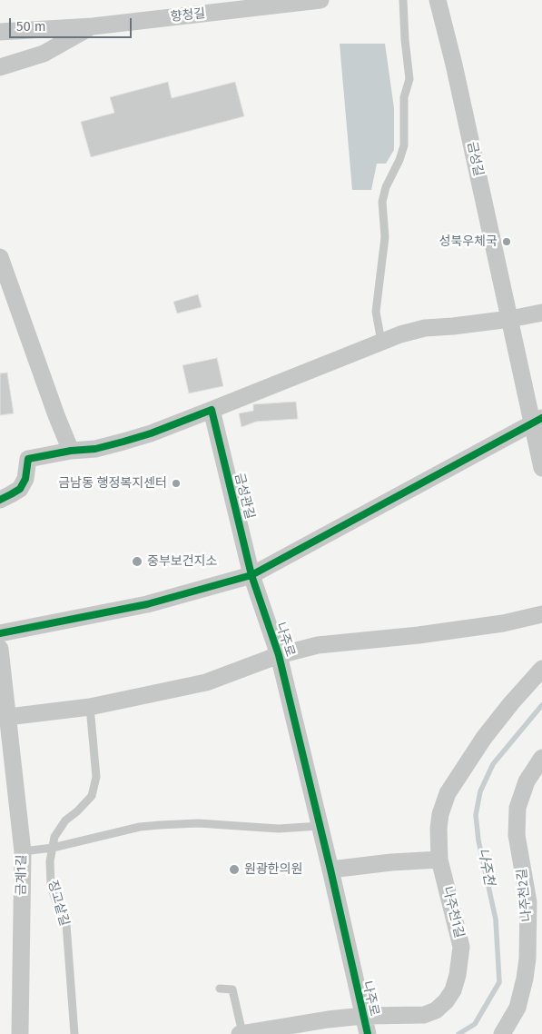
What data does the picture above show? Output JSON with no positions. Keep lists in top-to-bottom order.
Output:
{
  "streets": {
    "street": [
      "향청길",
      "금성길",
      "금성관길",
      "나주로",
      "금계1길",
      "나주천2길",
      "나주천1길"
    ],
    "lane": ["징고샅길"]
  },
  "crossings": [
    ["금성관길", "나주로"],
    ["나주로", "나주천1길"]
  ],
  "water": ["나주천"],
  "places": [
    "성북우체국",
    "금남동 행정복지센터",
    "중부보건지소",
    "원광한의원"
  ],
  "scale_bar": "50 m"
}
